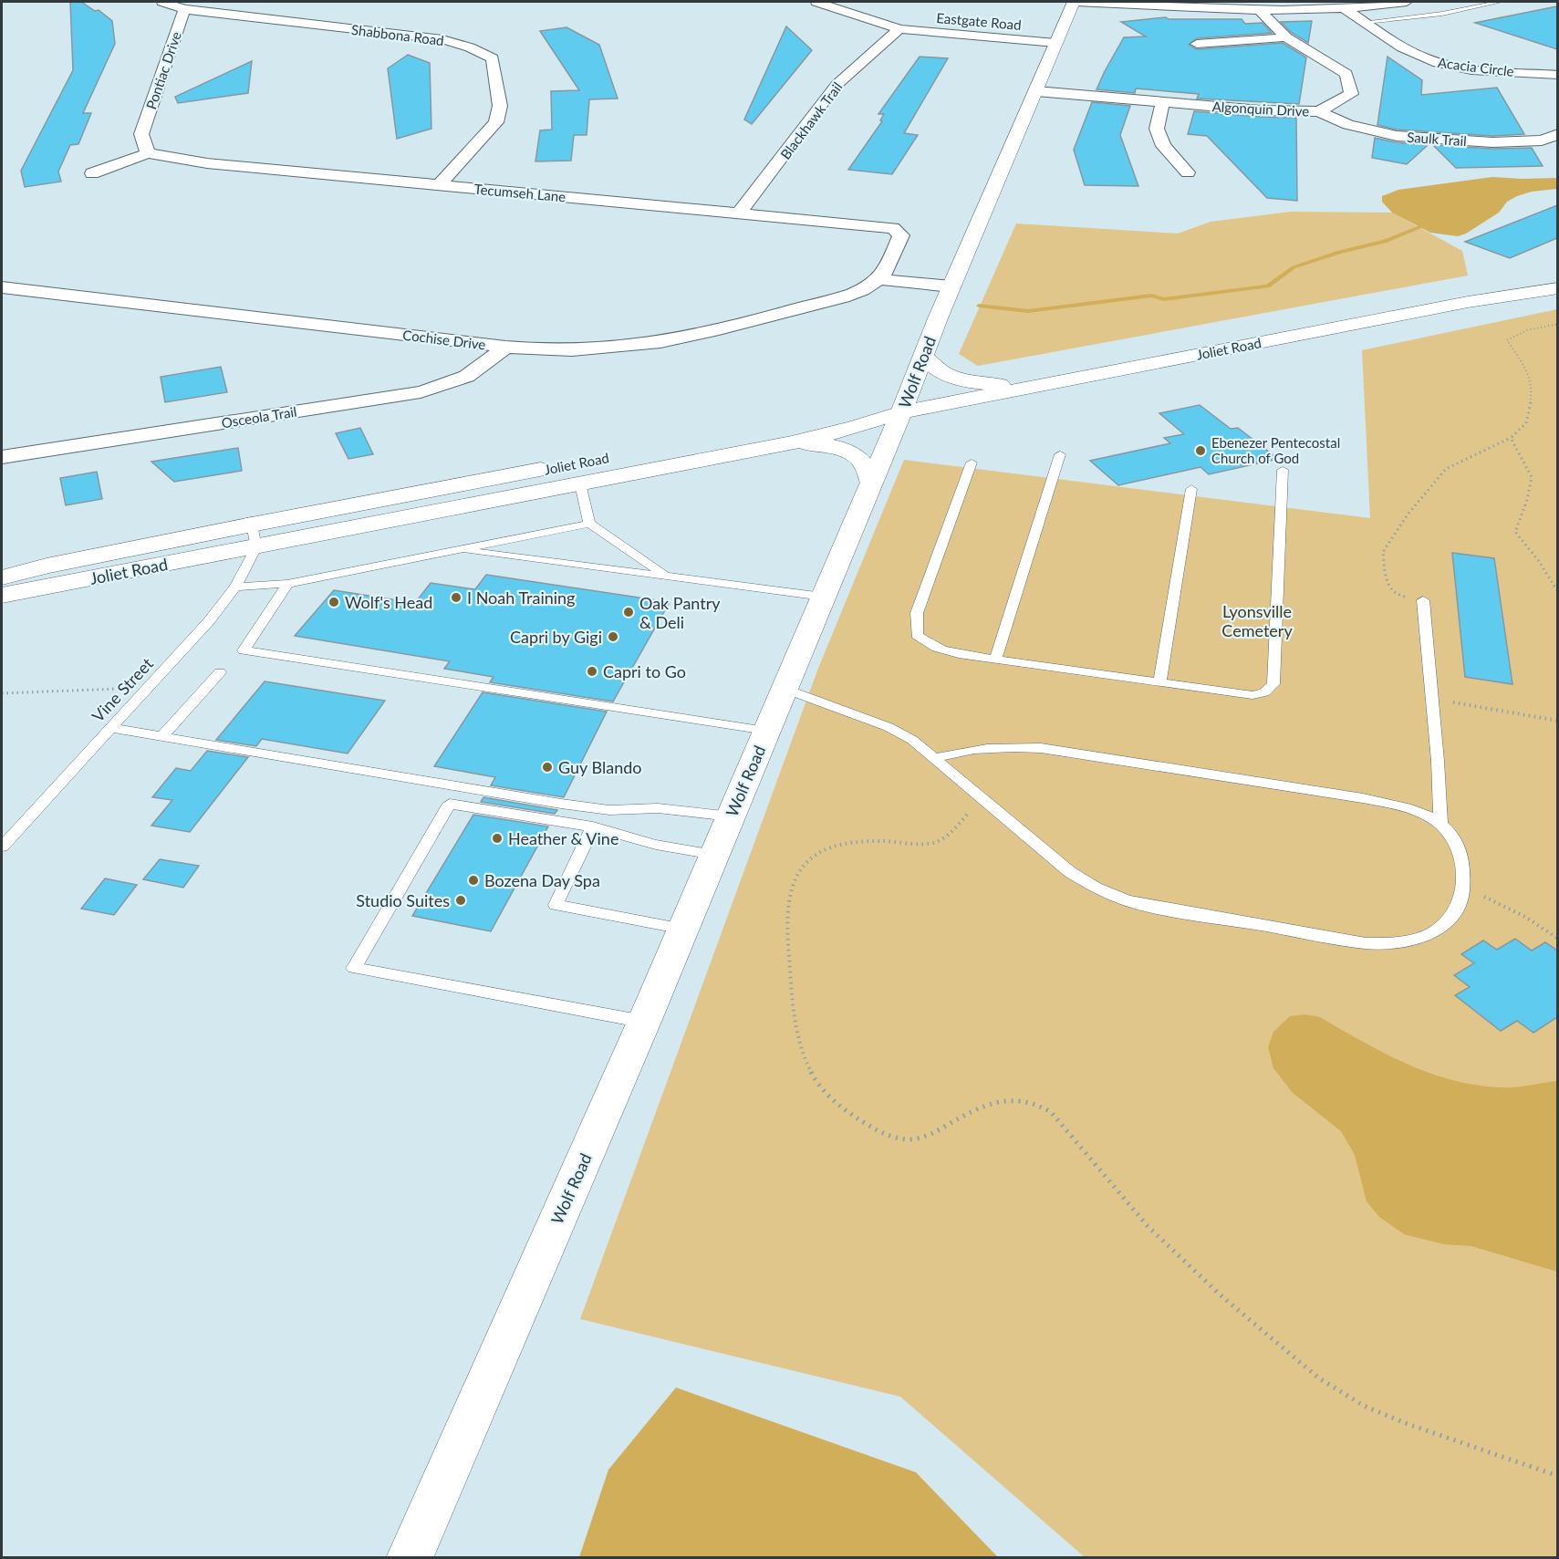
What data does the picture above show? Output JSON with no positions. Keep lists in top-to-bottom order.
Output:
{
  "streets": {
    "main road": ["Joliet Road", "Wolf Road"],
    "street": [
      "Eastgate Road",
      "Shabbona Road",
      "Acacia Circle",
      "Pontiac Drive",
      "Algonquin Drive",
      "Blackhawk Trail",
      "Saulk Trail",
      "Tecumseh Lane",
      "Cochise Drive",
      "Osceola Trail"
    ],
    "lane": ["Vine Street"]
  },
  "crossings": [
    ["Eastgate Road", "Blackhawk Trail"],
    ["Eastgate Road", "Wolf Road"],
    ["Shabbona Road", "Pontiac Drive"],
    ["Shabbona Road", "Tecumseh Lane"],
    ["Pontiac Drive", "Tecumseh Lane"],
    ["Algonquin Drive", "Saulk Trail"],
    ["Algonquin Drive", "Wolf Road"],
    ["Blackhawk Trail", "Tecumseh Lane"],
    ["Tecumseh Lane", "Cochise Drive"],
    ["Cochise Drive", "Osceola Trail"],
    ["Joliet Road", "Wolf Road"],
    ["Joliet Road", "Vine Street"]
  ],
  "parks": ["Lyonsville Cemetery"],
  "places": [
    "Ebenezer Pentecostal Church of God",
    "I Noah Training",
    "Wolf's Head",
    "Oak Pantry & Deli",
    "Capri by Gigi",
    "Capri to Go",
    "Guy Blando",
    "Heather & Vine",
    "Bozena Day Spa",
    "Studio Suites"
  ]
}
